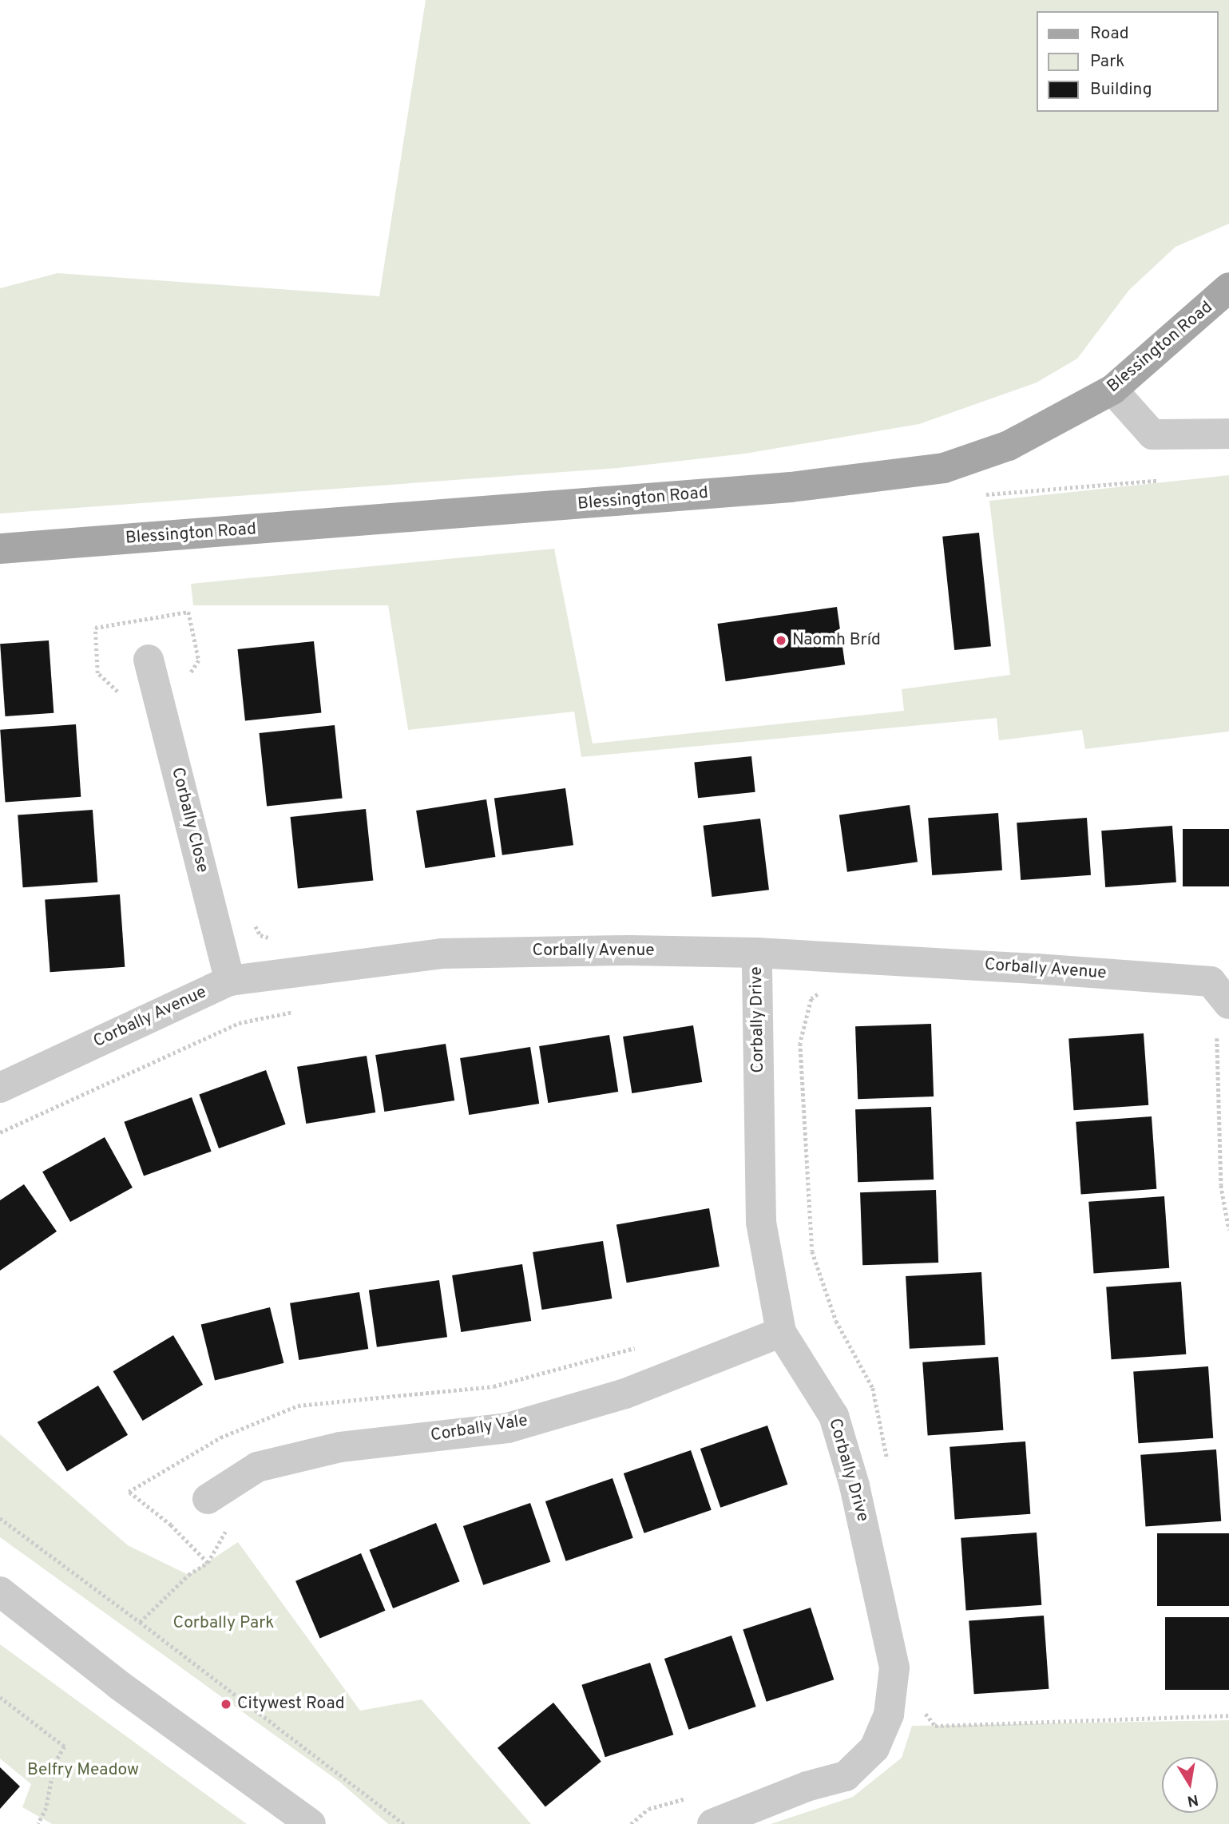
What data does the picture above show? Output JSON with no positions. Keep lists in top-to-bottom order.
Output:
{
  "streets": {
    "main road": ["Blessington Road"],
    "street": [
      "Corbally Close",
      "Corbally Avenue",
      "Corbally Drive",
      "Corbally Vale"
    ]
  },
  "crossings": [
    ["Corbally Close", "Corbally Avenue"],
    ["Corbally Avenue", "Corbally Drive"],
    ["Corbally Drive", "Corbally Vale"]
  ],
  "parks": ["Corbally Park", "Belfry Meadow"],
  "places": ["Naomh Bríd", "Citywest Road"],
  "legend": ["Road", "Park", "Building"],
  "north": "bottom"
}
